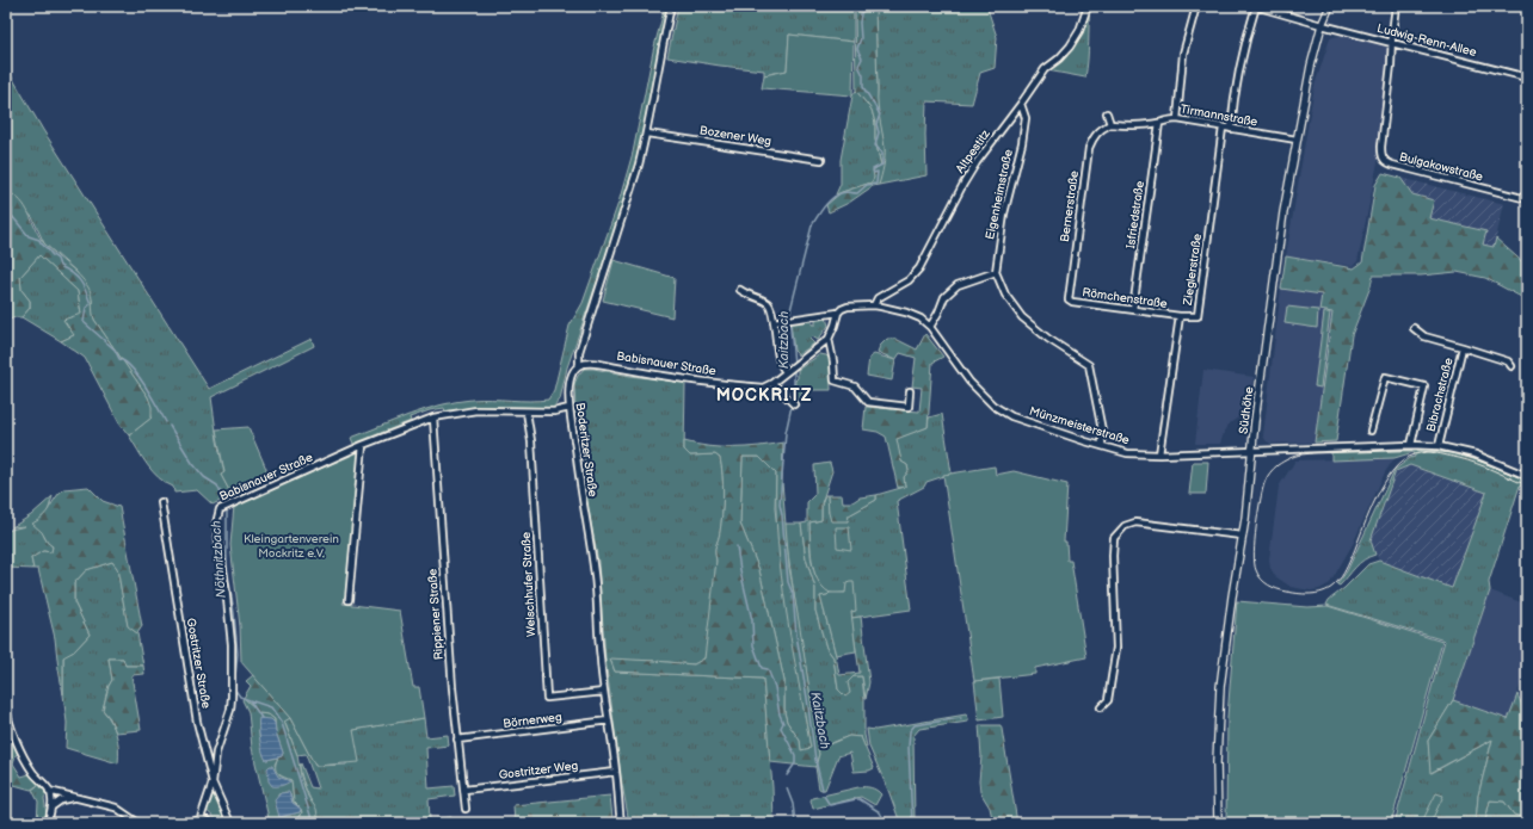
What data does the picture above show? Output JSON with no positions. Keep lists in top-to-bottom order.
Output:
{
  "streets": {
    "street": [
      "Ludwig-Renn-Allee",
      "Tirmannstraße",
      "Bozener Weg",
      "Altpestitz",
      "Bulgakowstraße",
      "Eigenheimstraße",
      "Bernerstraße",
      "Isfriedstraße",
      "Zieglerstraße",
      "Römchenstraße",
      "Babisnauer Straße",
      "Bibrachstraße",
      "Südhöhe",
      "Münzmeisterstraße",
      "Boderitzer Straße",
      "Welschhufer Straße",
      "Rippiener Straße",
      "Gostritzer Straße",
      "Börnerweg",
      "Gostritzer Weg"
    ]
  },
  "crossings": [
    ["Ludwig-Renn-Allee", "Bulgakowstraße"],
    ["Ludwig-Renn-Allee", "Südhöhe"],
    ["Tirmannstraße", "Bernerstraße"],
    ["Tirmannstraße", "Isfriedstraße"],
    ["Tirmannstraße", "Zieglerstraße"],
    ["Tirmannstraße", "Südhöhe"],
    ["Bozener Weg", "Boderitzer Straße"],
    ["Altpestitz", "Eigenheimstraße"],
    ["Altpestitz", "Münzmeisterstraße"],
    ["Bernerstraße", "Römchenstraße"],
    ["Isfriedstraße", "Römchenstraße"],
    ["Zieglerstraße", "Römchenstraße"],
    ["Zieglerstraße", "Münzmeisterstraße"],
    ["Babisnauer Straße", "Boderitzer Straße"],
    ["Babisnauer Straße", "Welschhufer Straße"],
    ["Babisnauer Straße", "Rippiener Straße"],
    ["Babisnauer Straße", "Gostritzer Straße"],
    ["Bibrachstraße", "Münzmeisterstraße"],
    ["Südhöhe", "Münzmeisterstraße"],
    ["Boderitzer Straße", "Welschhufer Straße"],
    ["Boderitzer Straße", "Börnerweg"],
    ["Boderitzer Straße", "Gostritzer Weg"],
    ["Rippiener Straße", "Börnerweg"],
    ["Rippiener Straße", "Gostritzer Weg"]
  ],
  "districts": ["MOCKRITZ"],
  "water": ["Kaitzbach", "Nöthnitzbach"],
  "parks": ["Kleingartenverein Mockritz e.V."]
}
